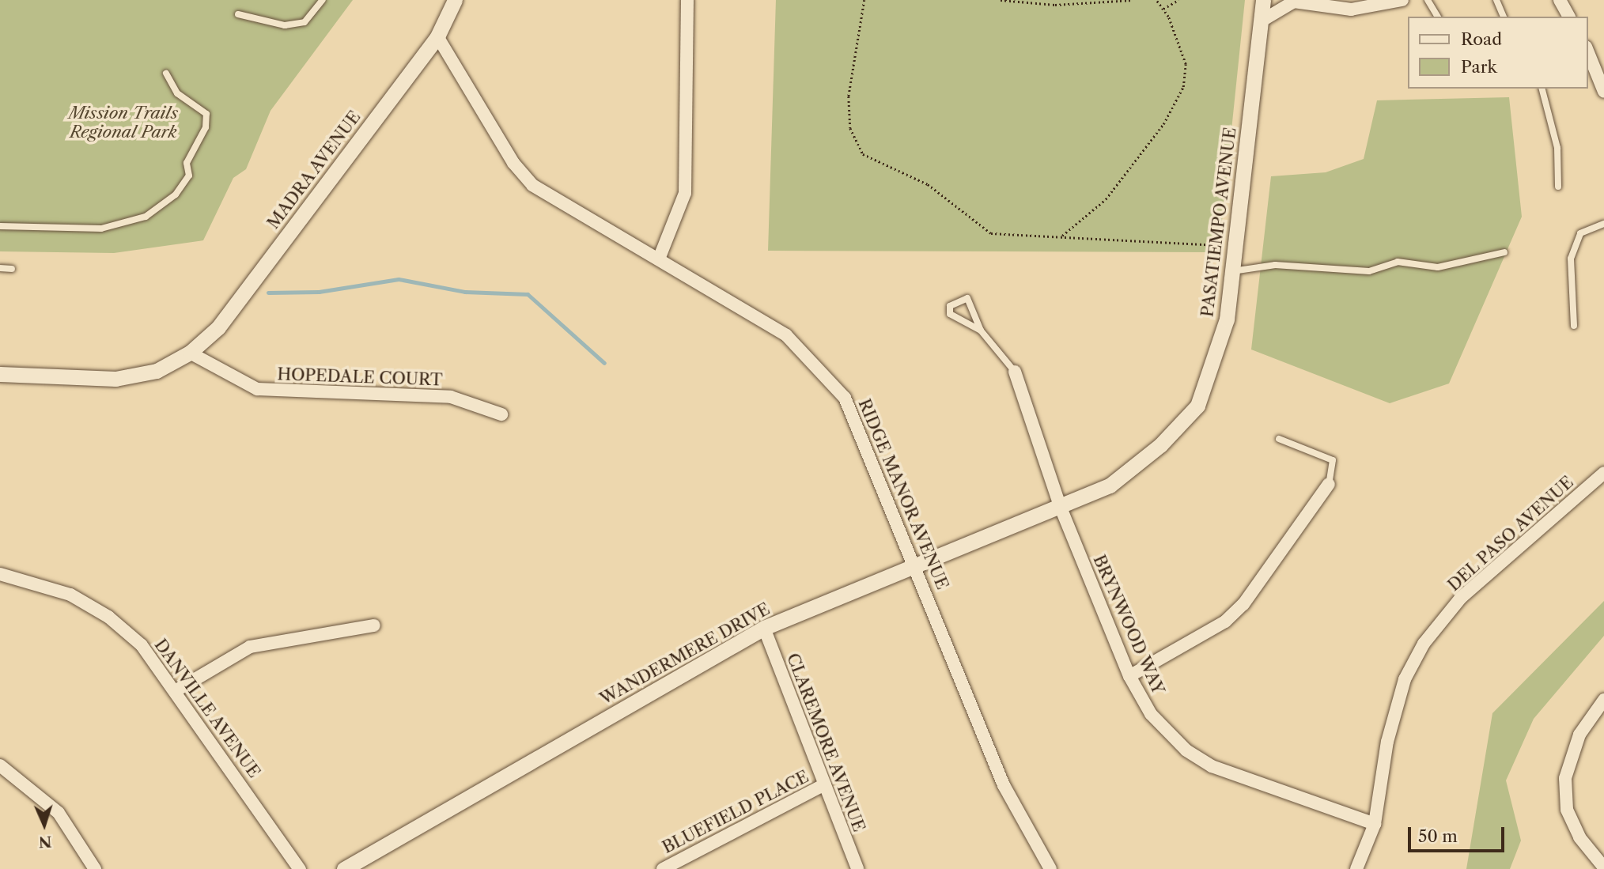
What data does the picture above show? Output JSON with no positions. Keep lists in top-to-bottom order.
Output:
{
  "streets": {
    "street": [
      "MADRA AVENUE",
      "PASATIEMPO AVENUE",
      "HOPEDALE COURT",
      "RIDGE MANOR AVENUE",
      "DEL PASO AVENUE",
      "BRYNWOOD WAY",
      "WANDERMERE DRIVE",
      "DANVILLE AVENUE",
      "CLAREMORE AVENUE",
      "BLUEFIELD PLACE"
    ]
  },
  "crossings": [
    ["MADRA AVENUE", "HOPEDALE COURT"],
    ["MADRA AVENUE", "RIDGE MANOR AVENUE"],
    ["PASATIEMPO AVENUE", "BRYNWOOD WAY"],
    ["PASATIEMPO AVENUE", "WANDERMERE DRIVE"],
    ["RIDGE MANOR AVENUE", "WANDERMERE DRIVE"],
    ["DEL PASO AVENUE", "BRYNWOOD WAY"],
    ["BRYNWOOD WAY", "WANDERMERE DRIVE"],
    ["WANDERMERE DRIVE", "CLAREMORE AVENUE"],
    ["CLAREMORE AVENUE", "BLUEFIELD PLACE"]
  ],
  "parks": ["Mission Trails Regional Park"],
  "legend": ["Road", "Park"],
  "scale_bar": "50 m",
  "north": "bottom"
}
